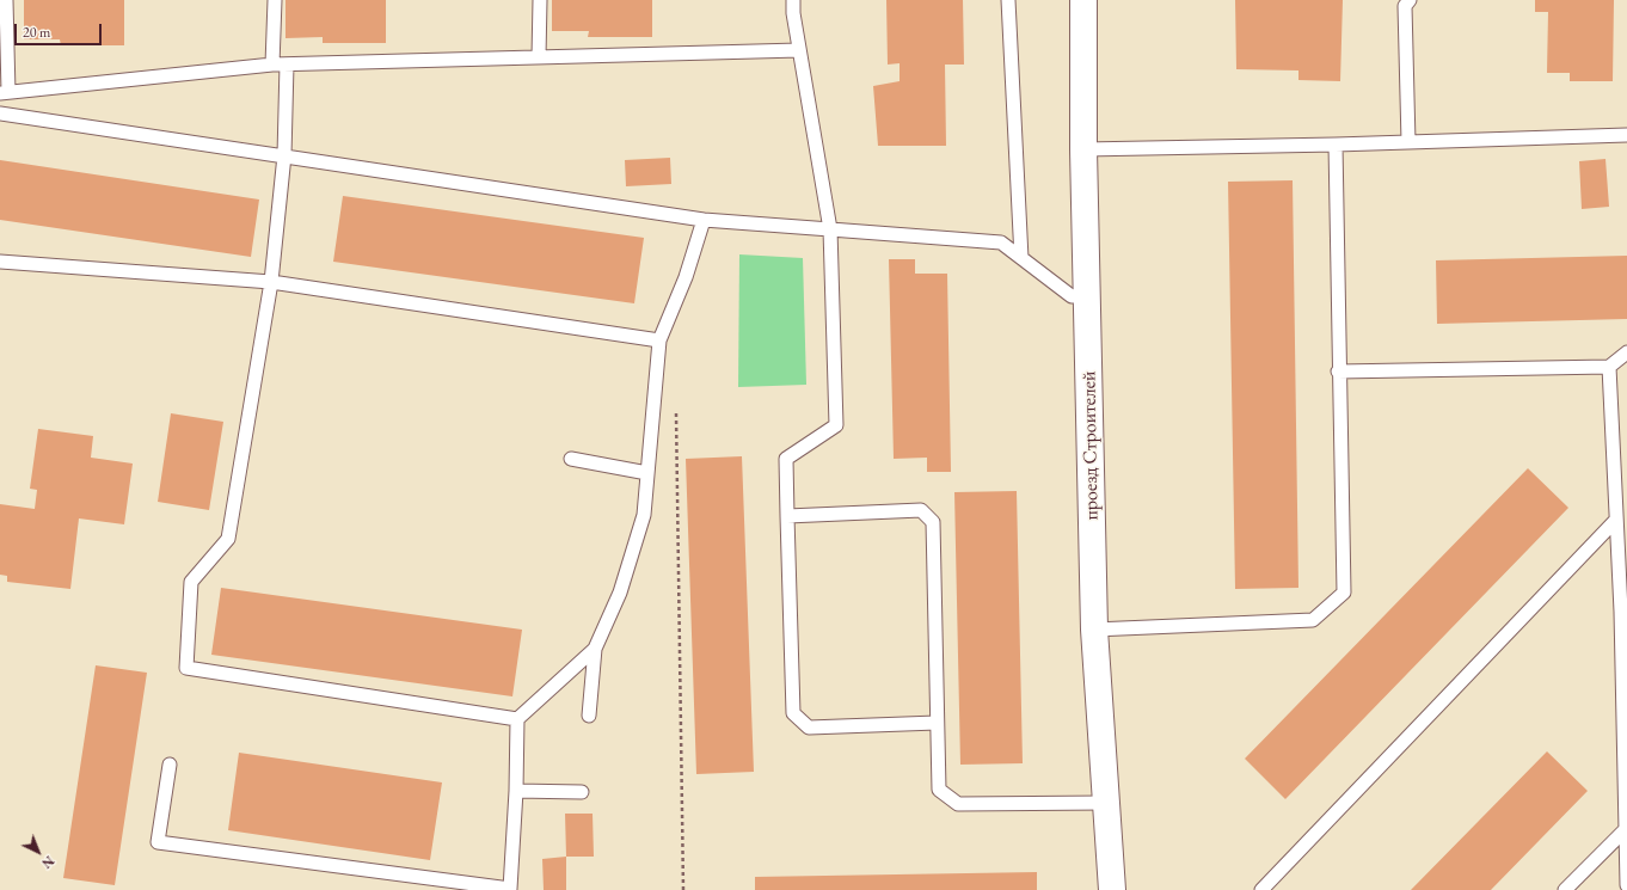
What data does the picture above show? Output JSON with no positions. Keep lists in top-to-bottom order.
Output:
{
  "streets": {
    "street": ["проезд Строителей"]
  },
  "scale_bar": "20 m",
  "north": "bottom right"
}
